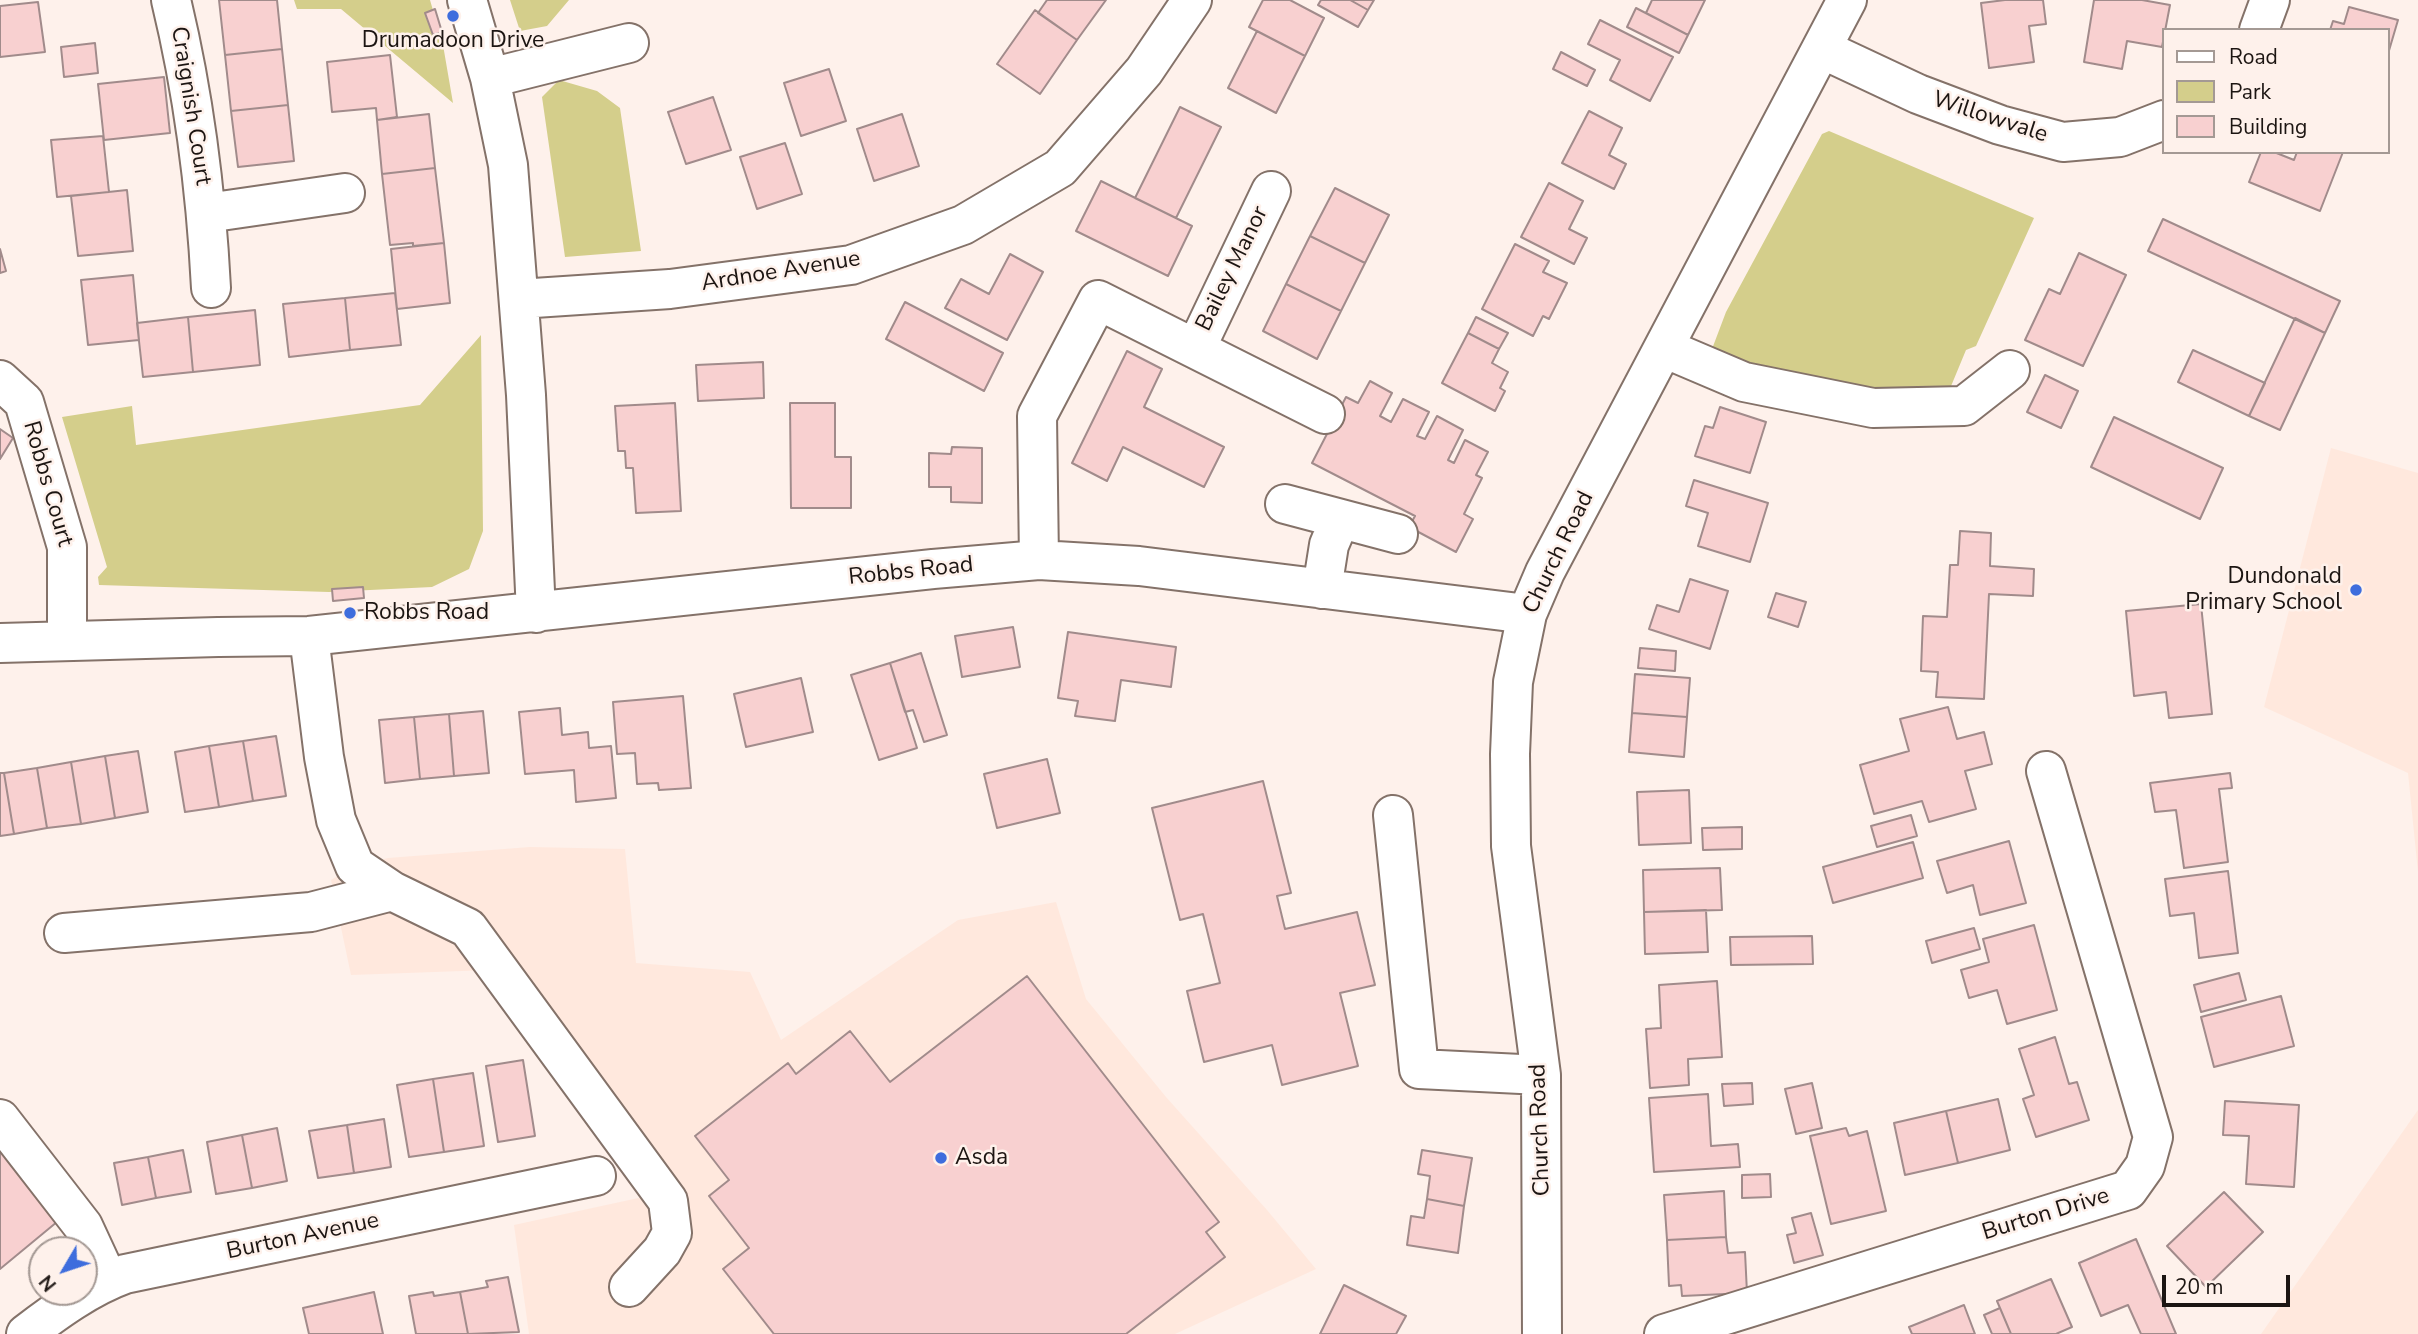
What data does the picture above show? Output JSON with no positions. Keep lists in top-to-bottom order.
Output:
{
  "streets": {
    "street": [
      "Craignish Court",
      "Willowvale",
      "Bailey Manor",
      "Ardnoe Avenue",
      "Robbs Court",
      "Church Road",
      "Robbs Road",
      "Burton Drive",
      "Burton Avenue"
    ]
  },
  "crossings": [
    ["Willowvale", "Church Road"],
    ["Bailey Manor", "Robbs Road"],
    ["Robbs Court", "Robbs Road"],
    ["Church Road", "Robbs Road"]
  ],
  "places": [
    "Drumadoon Drive",
    "Dundonald Primary School",
    "Robbs Road",
    "Asda"
  ],
  "legend": ["Road", "Park", "Building"],
  "scale_bar": "20 m",
  "north": "bottom left"
}
